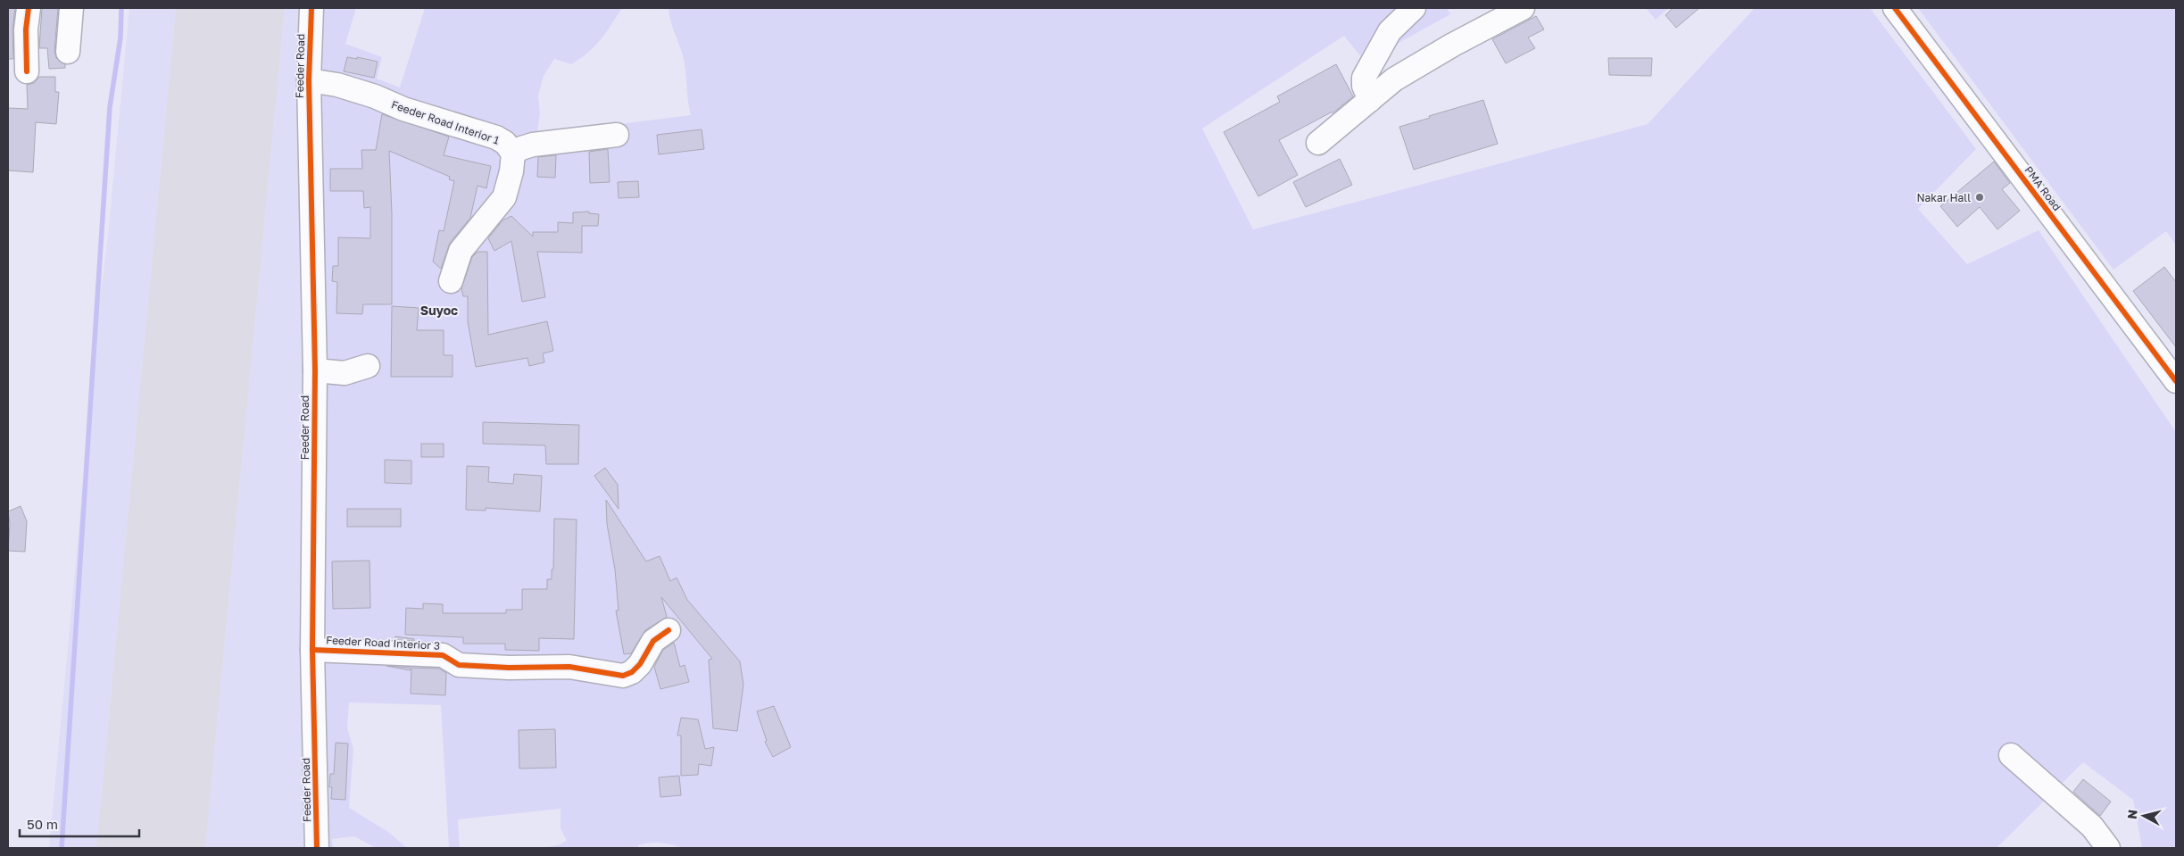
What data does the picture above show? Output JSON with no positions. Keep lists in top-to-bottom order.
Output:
{
  "streets": {
    "street": [
      "Feeder Road",
      "Feeder Road Interior 1",
      "PMA Road",
      "Feeder Road Interior 3"
    ]
  },
  "crossings": [
    ["Feeder Road", "Feeder Road Interior 1"],
    ["Feeder Road", "Feeder Road Interior 3"]
  ],
  "districts": ["Suyoc"],
  "places": ["Nakar Hall"],
  "scale_bar": "50 m",
  "north": "left"
}
